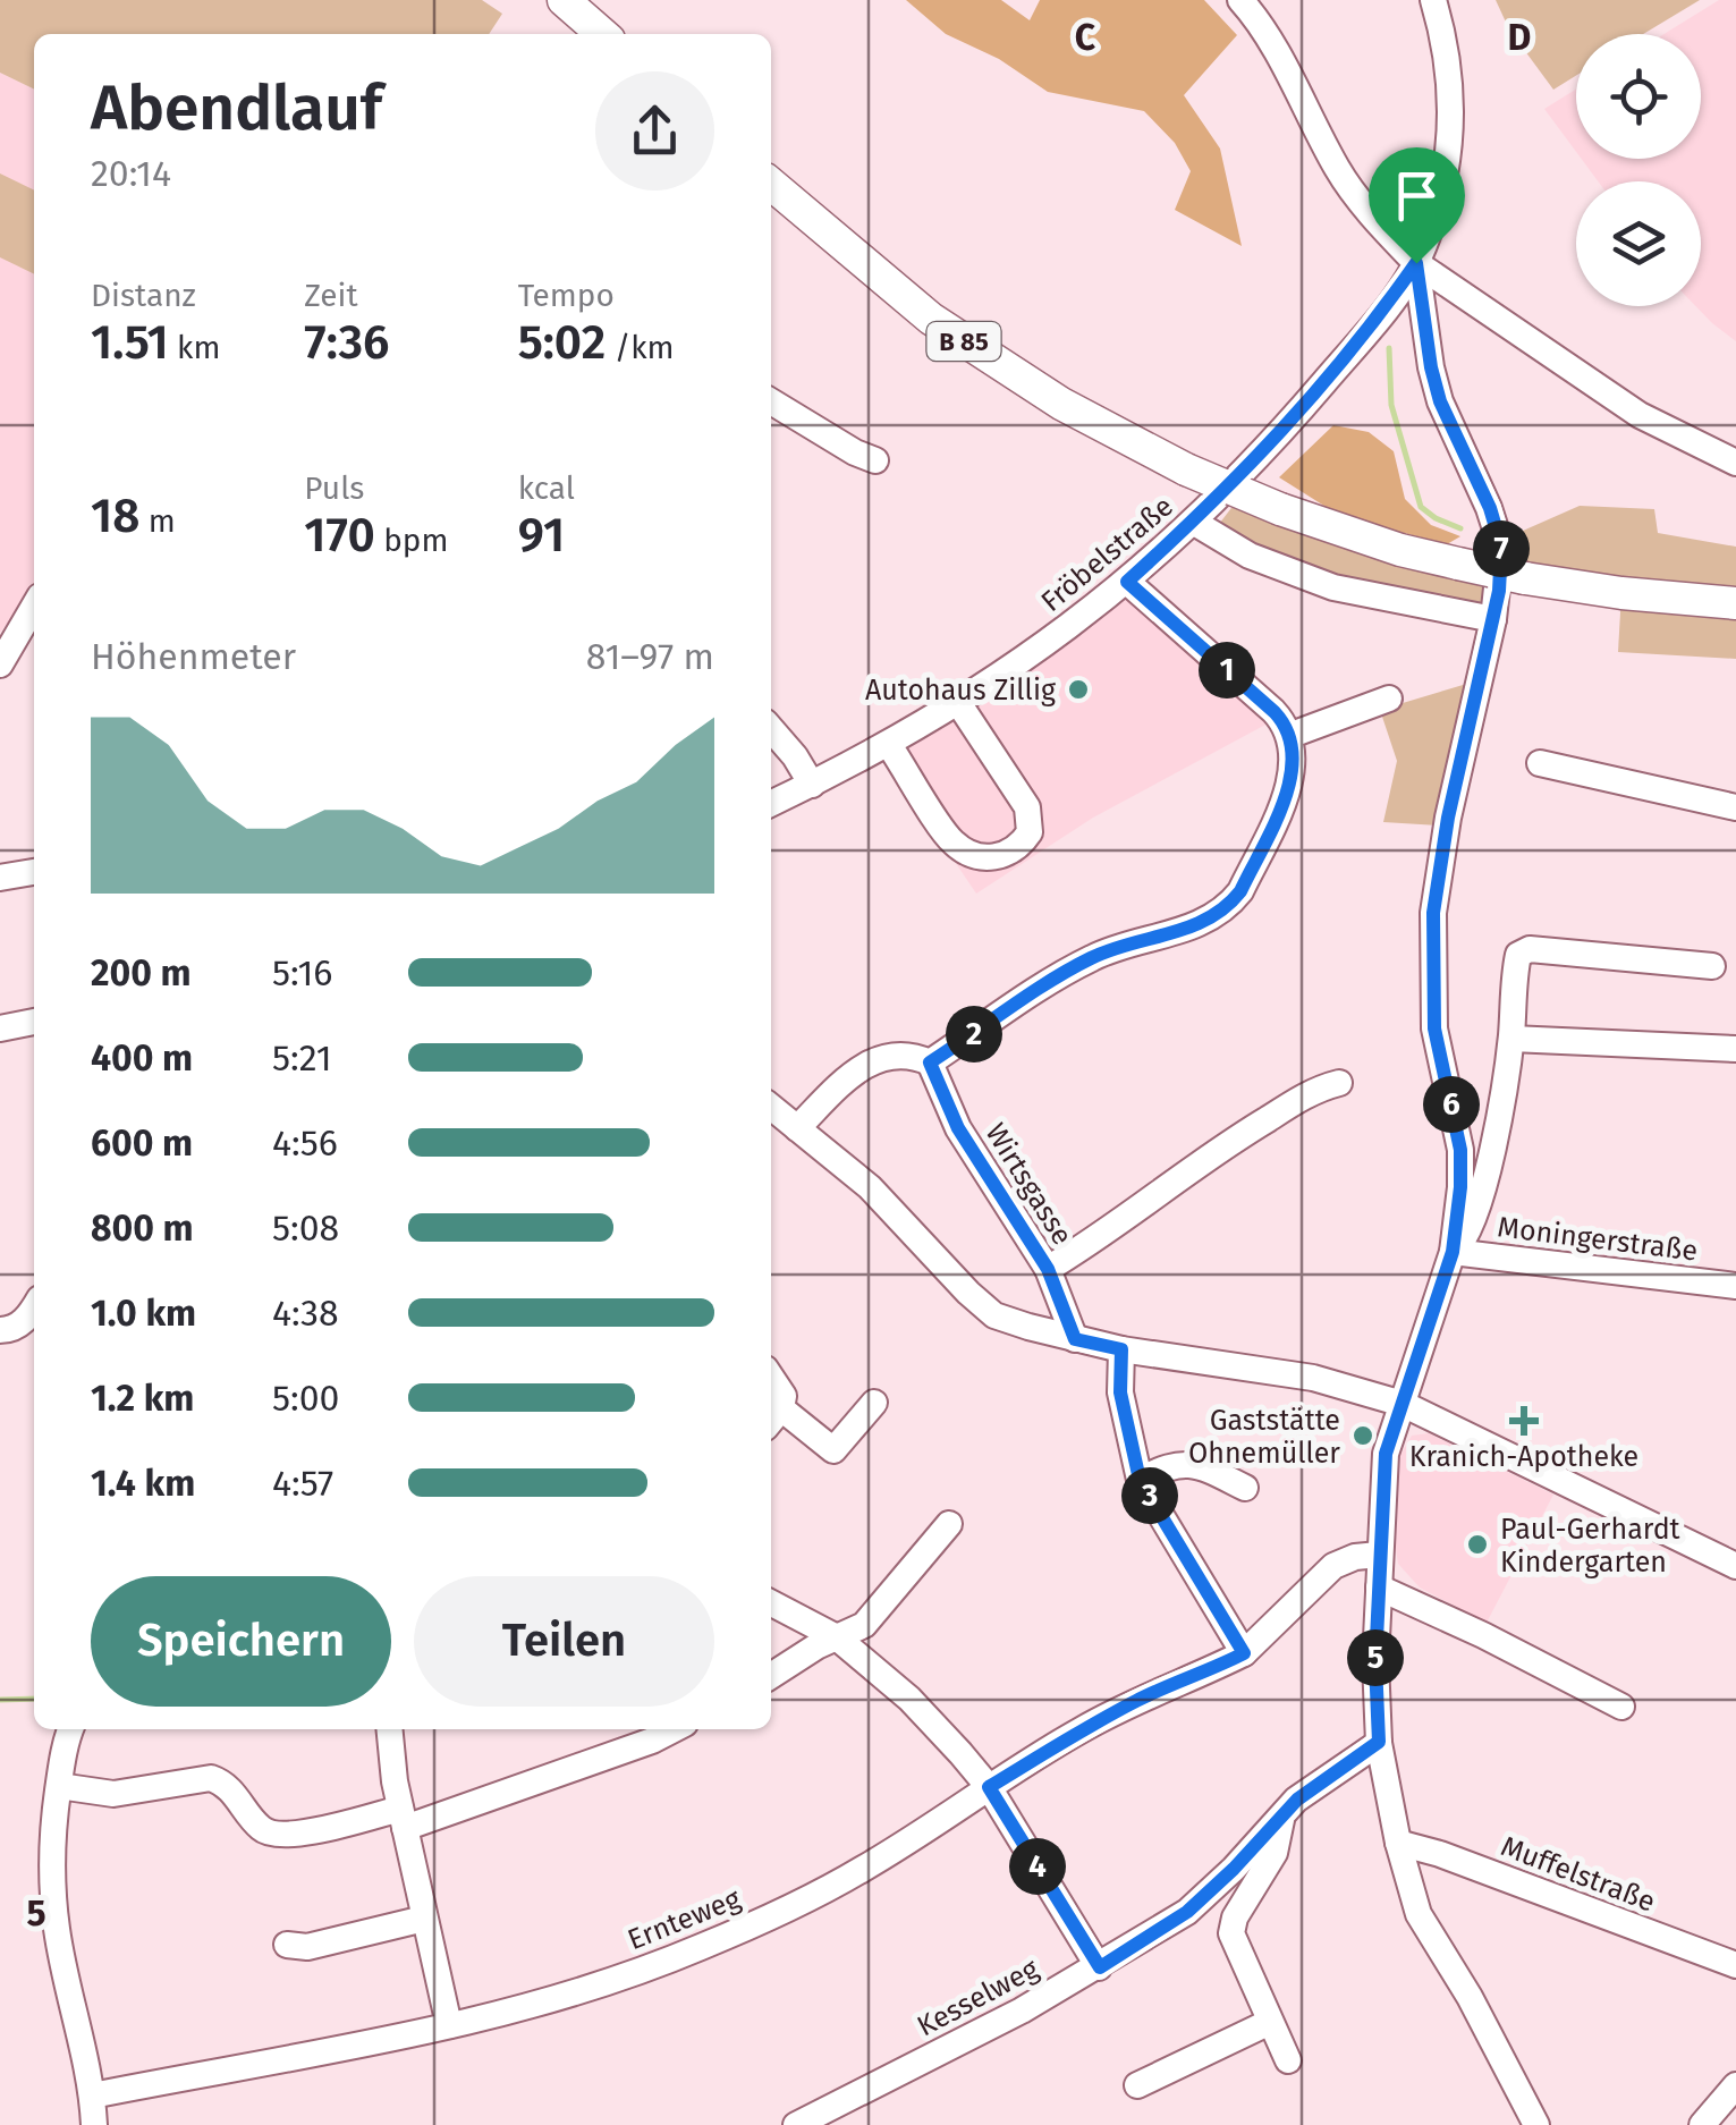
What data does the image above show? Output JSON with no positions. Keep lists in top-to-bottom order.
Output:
{
  "streets": {
    "main road": ["B 85"],
    "street": [
      "Fröbelstraße",
      "Wirtsgasse",
      "Moningerstraße",
      "Muffelstraße",
      "Ernteweg",
      "Kesselweg"
    ]
  },
  "places": {
    "other": ["Autohaus Zillig", "Gaststätte Ohnemüller", "Paul-Gerhardt Kindergarten"],
    "health": ["Kranich-Apotheke"]
  },
  "page": {
    "heading": ["Abendlauf", "20:14"],
    "stats": [
      ["Distanz", "1.51 km"],
      ["Zeit", "7:36"],
      ["Tempo", "5:02 /km"],
      ["18 m"],
      ["Puls", "170 bpm"],
      ["kcal", "91"]
    ],
    "pins": [
      "7",
      "1",
      "2",
      "6",
      "3",
      "5",
      "4"
    ],
    "chart": ["Höhenmeter", "81–97 m"],
    "list": [
      {
        "name": "200 m",
        "note": "5:16"
      },
      {
        "name": "400 m",
        "note": "5:21"
      },
      {
        "name": "600 m",
        "note": "4:56"
      },
      {
        "name": "800 m",
        "note": "5:08"
      },
      {
        "name": "1.0 km",
        "note": "4:38"
      },
      {
        "name": "1.2 km",
        "note": "5:00"
      },
      {
        "name": "1.4 km",
        "note": "4:57"
      }
    ],
    "buttons": ["Speichern", "Teilen"]
  },
  "grid": {
    "columns": ["C", "D"],
    "rows": ["5"]
  }
}
